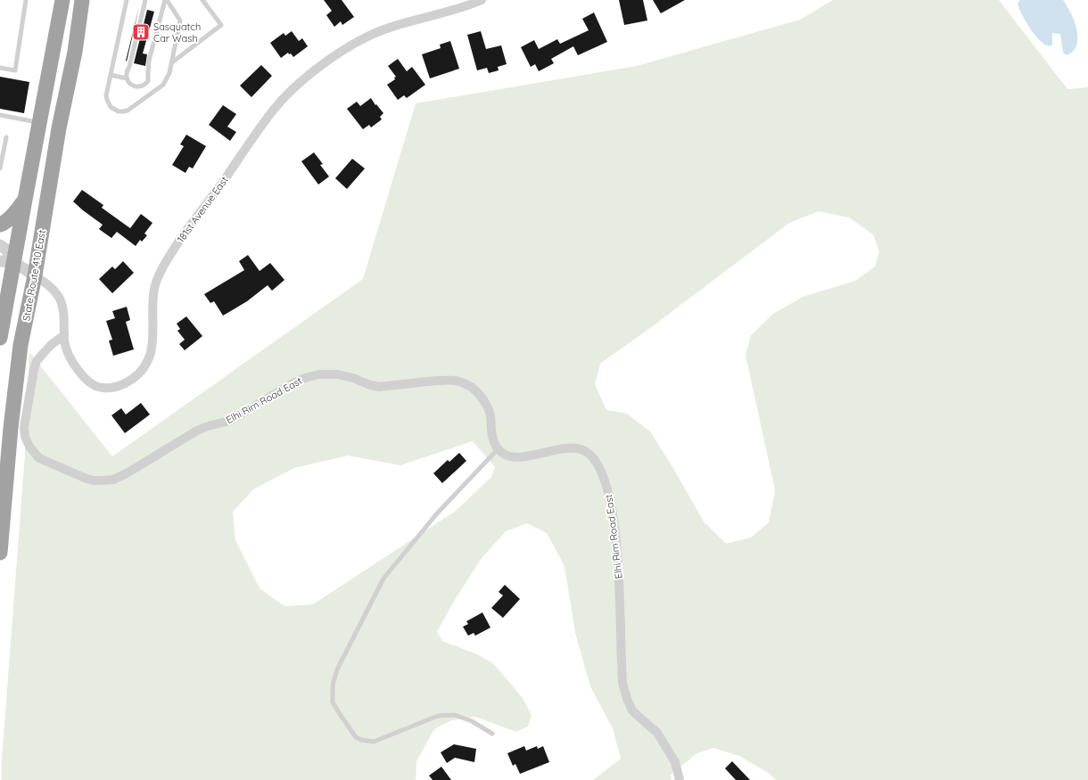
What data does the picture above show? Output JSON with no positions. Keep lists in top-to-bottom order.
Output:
{
  "streets": {
    "highway": ["State Route 410 East"],
    "street": ["181st Avenue East", "Elhi Rim Road East"]
  },
  "crossings": [
    ["181st Avenue East", "State Route 410 East"],
    ["181st Avenue East", "Elhi Rim Road East"]
  ],
  "places": {
    "building": ["Sasquatch Car Wash"]
  }
}
